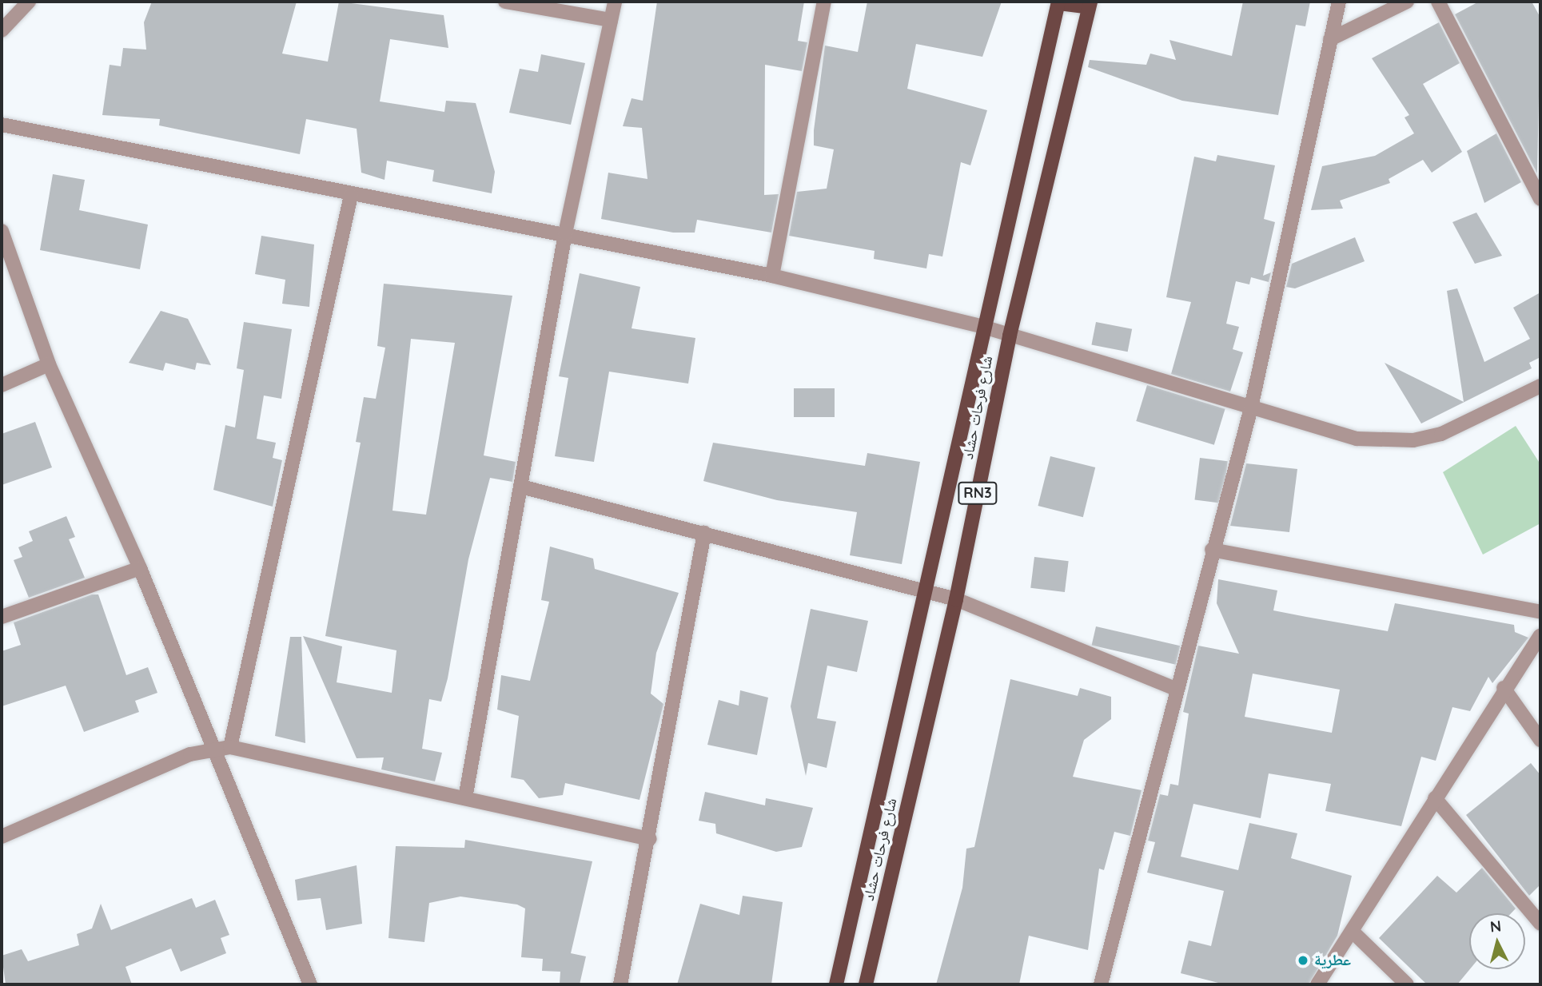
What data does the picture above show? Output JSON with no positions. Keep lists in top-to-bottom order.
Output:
{
  "streets": {
    "main road": ["شارع فرحات حشاد", "RN3"]
  },
  "places": ["عطرية"],
  "north": "top"
}
